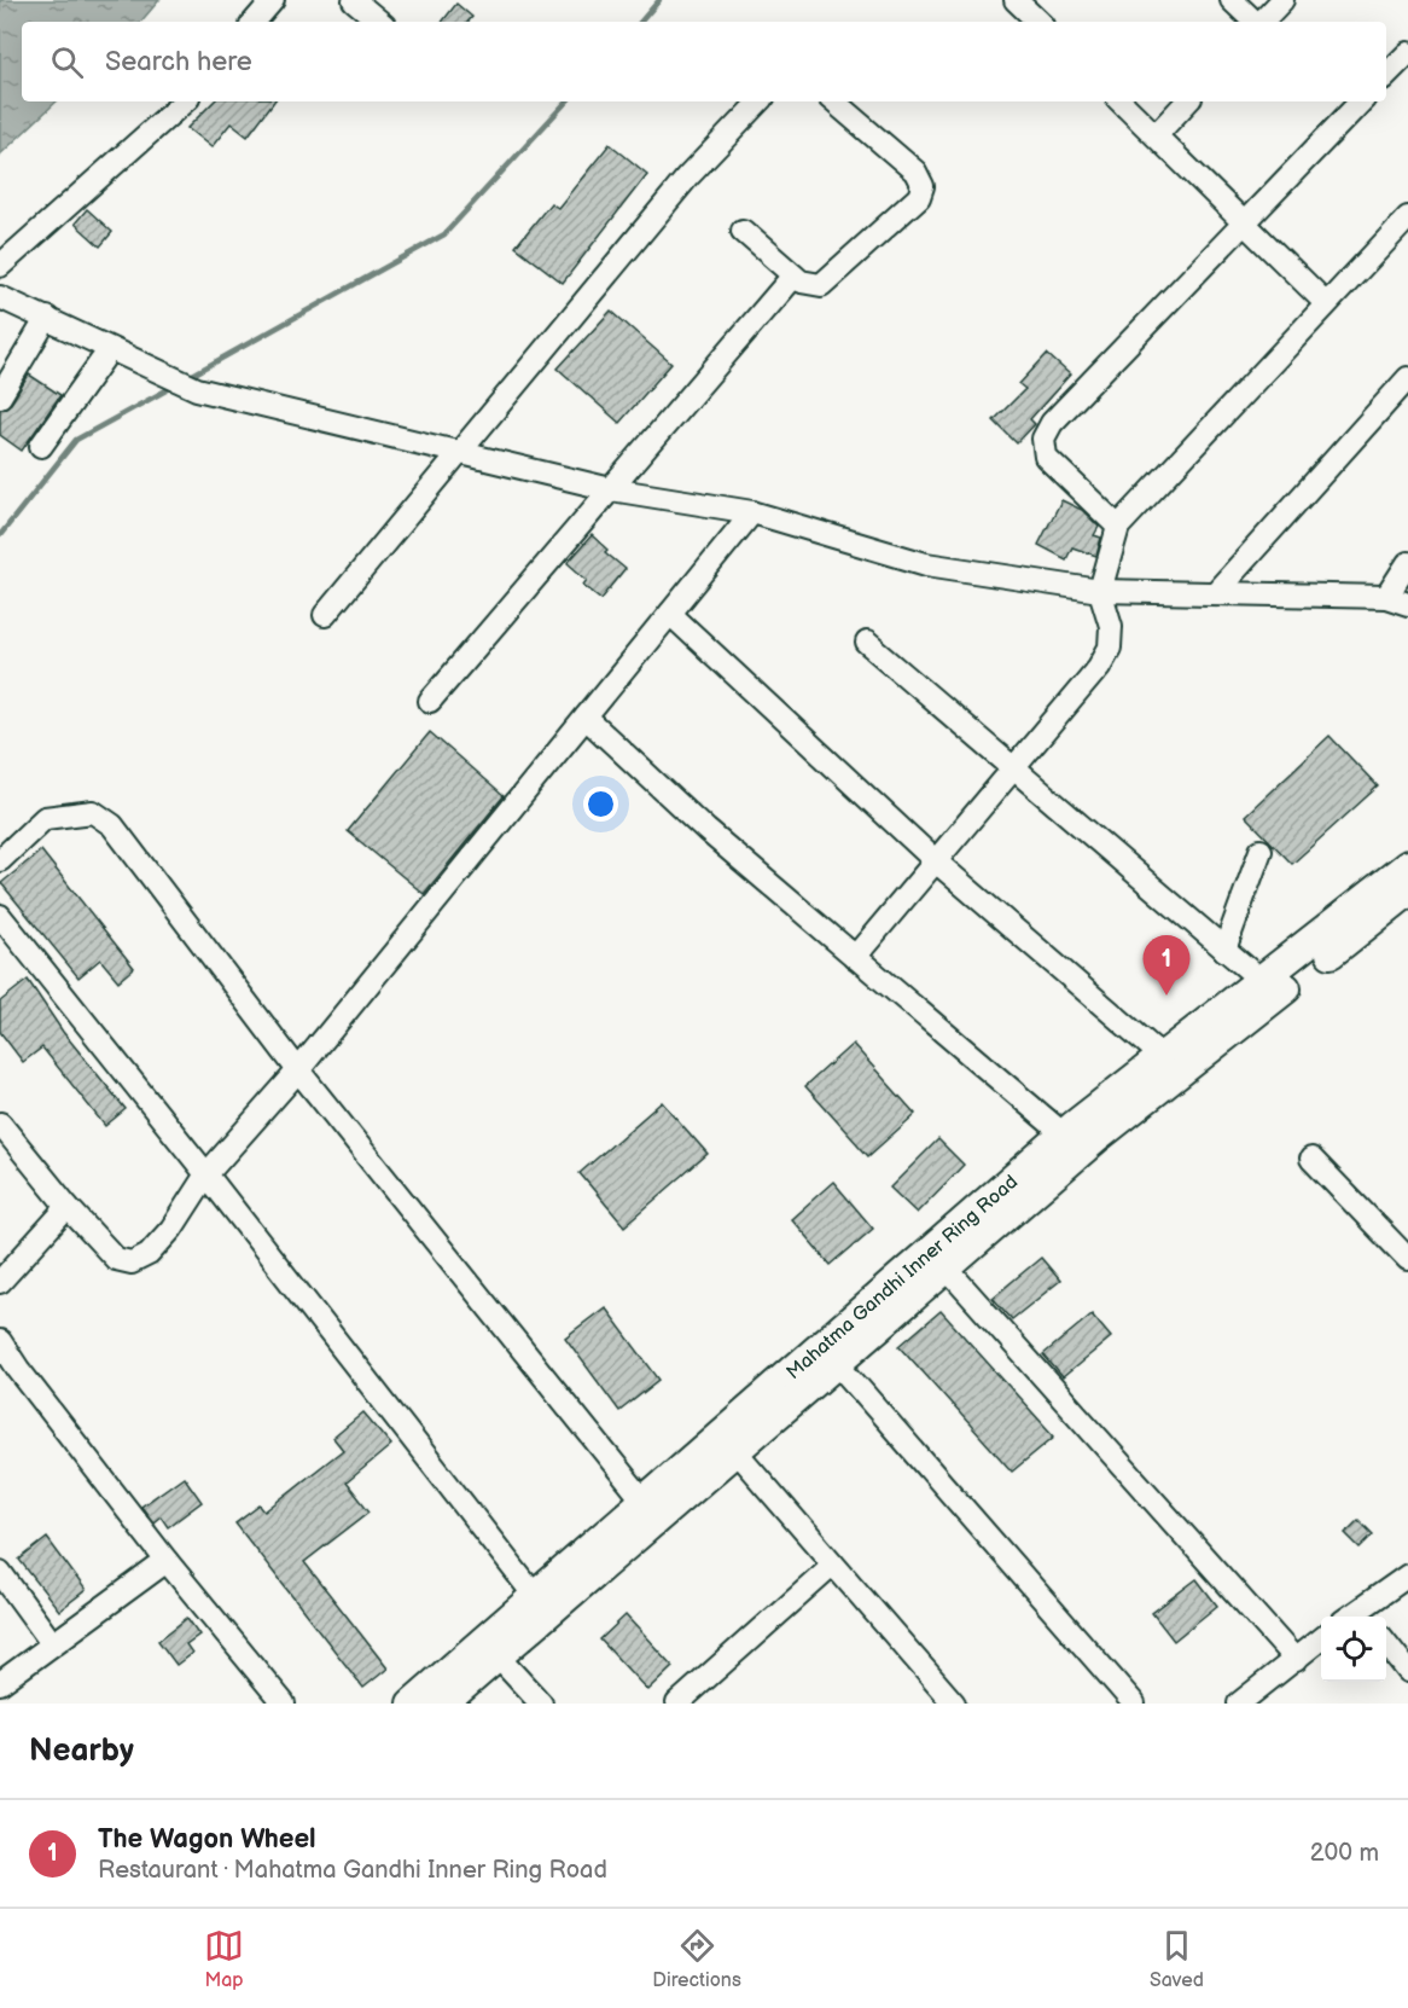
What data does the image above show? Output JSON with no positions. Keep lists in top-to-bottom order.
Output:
{
  "streets": {
    "main road": ["Mahatma Gandhi Inner Ring Road"]
  },
  "page": {
    "search": "Search here",
    "pins": "1",
    "heading": "Nearby",
    "list": [
      {
        "mark": "1",
        "name": "The Wagon Wheel",
        "note": "Restaurant · Mahatma Gandhi Inner Ring Road",
        "value": "200 m"
      }
    ],
    "nav": ["Map", "Directions", "Saved"]
  }
}
